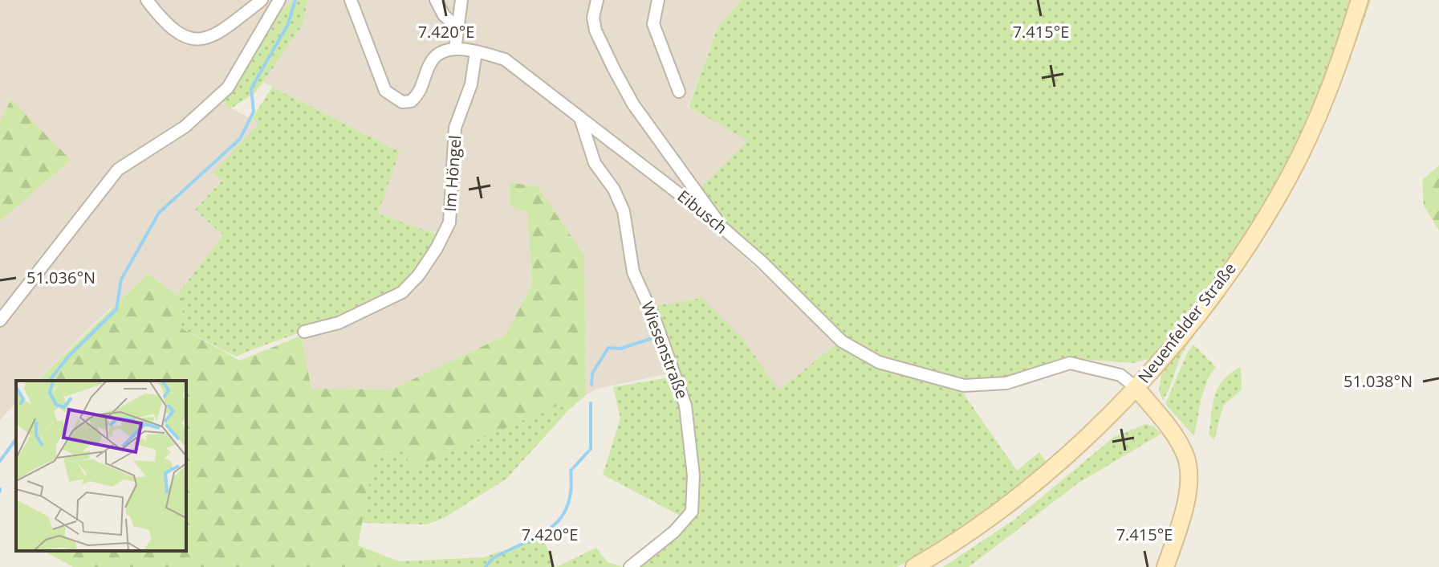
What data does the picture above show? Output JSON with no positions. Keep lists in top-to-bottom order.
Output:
{
  "streets": {
    "main road": ["Neuenfelder Straße"],
    "street": ["Im Höngel", "Eibusch", "Wiesenstraße"]
  },
  "crossings": [
    ["Im Höngel", "Eibusch"],
    ["Eibusch", "Neuenfelder Straße"],
    ["Eibusch", "Wiesenstraße"]
  ],
  "coordinates": [
    "7.420°E",
    "7.415°E",
    "51.036°N",
    "51.038°N"
  ]
}
